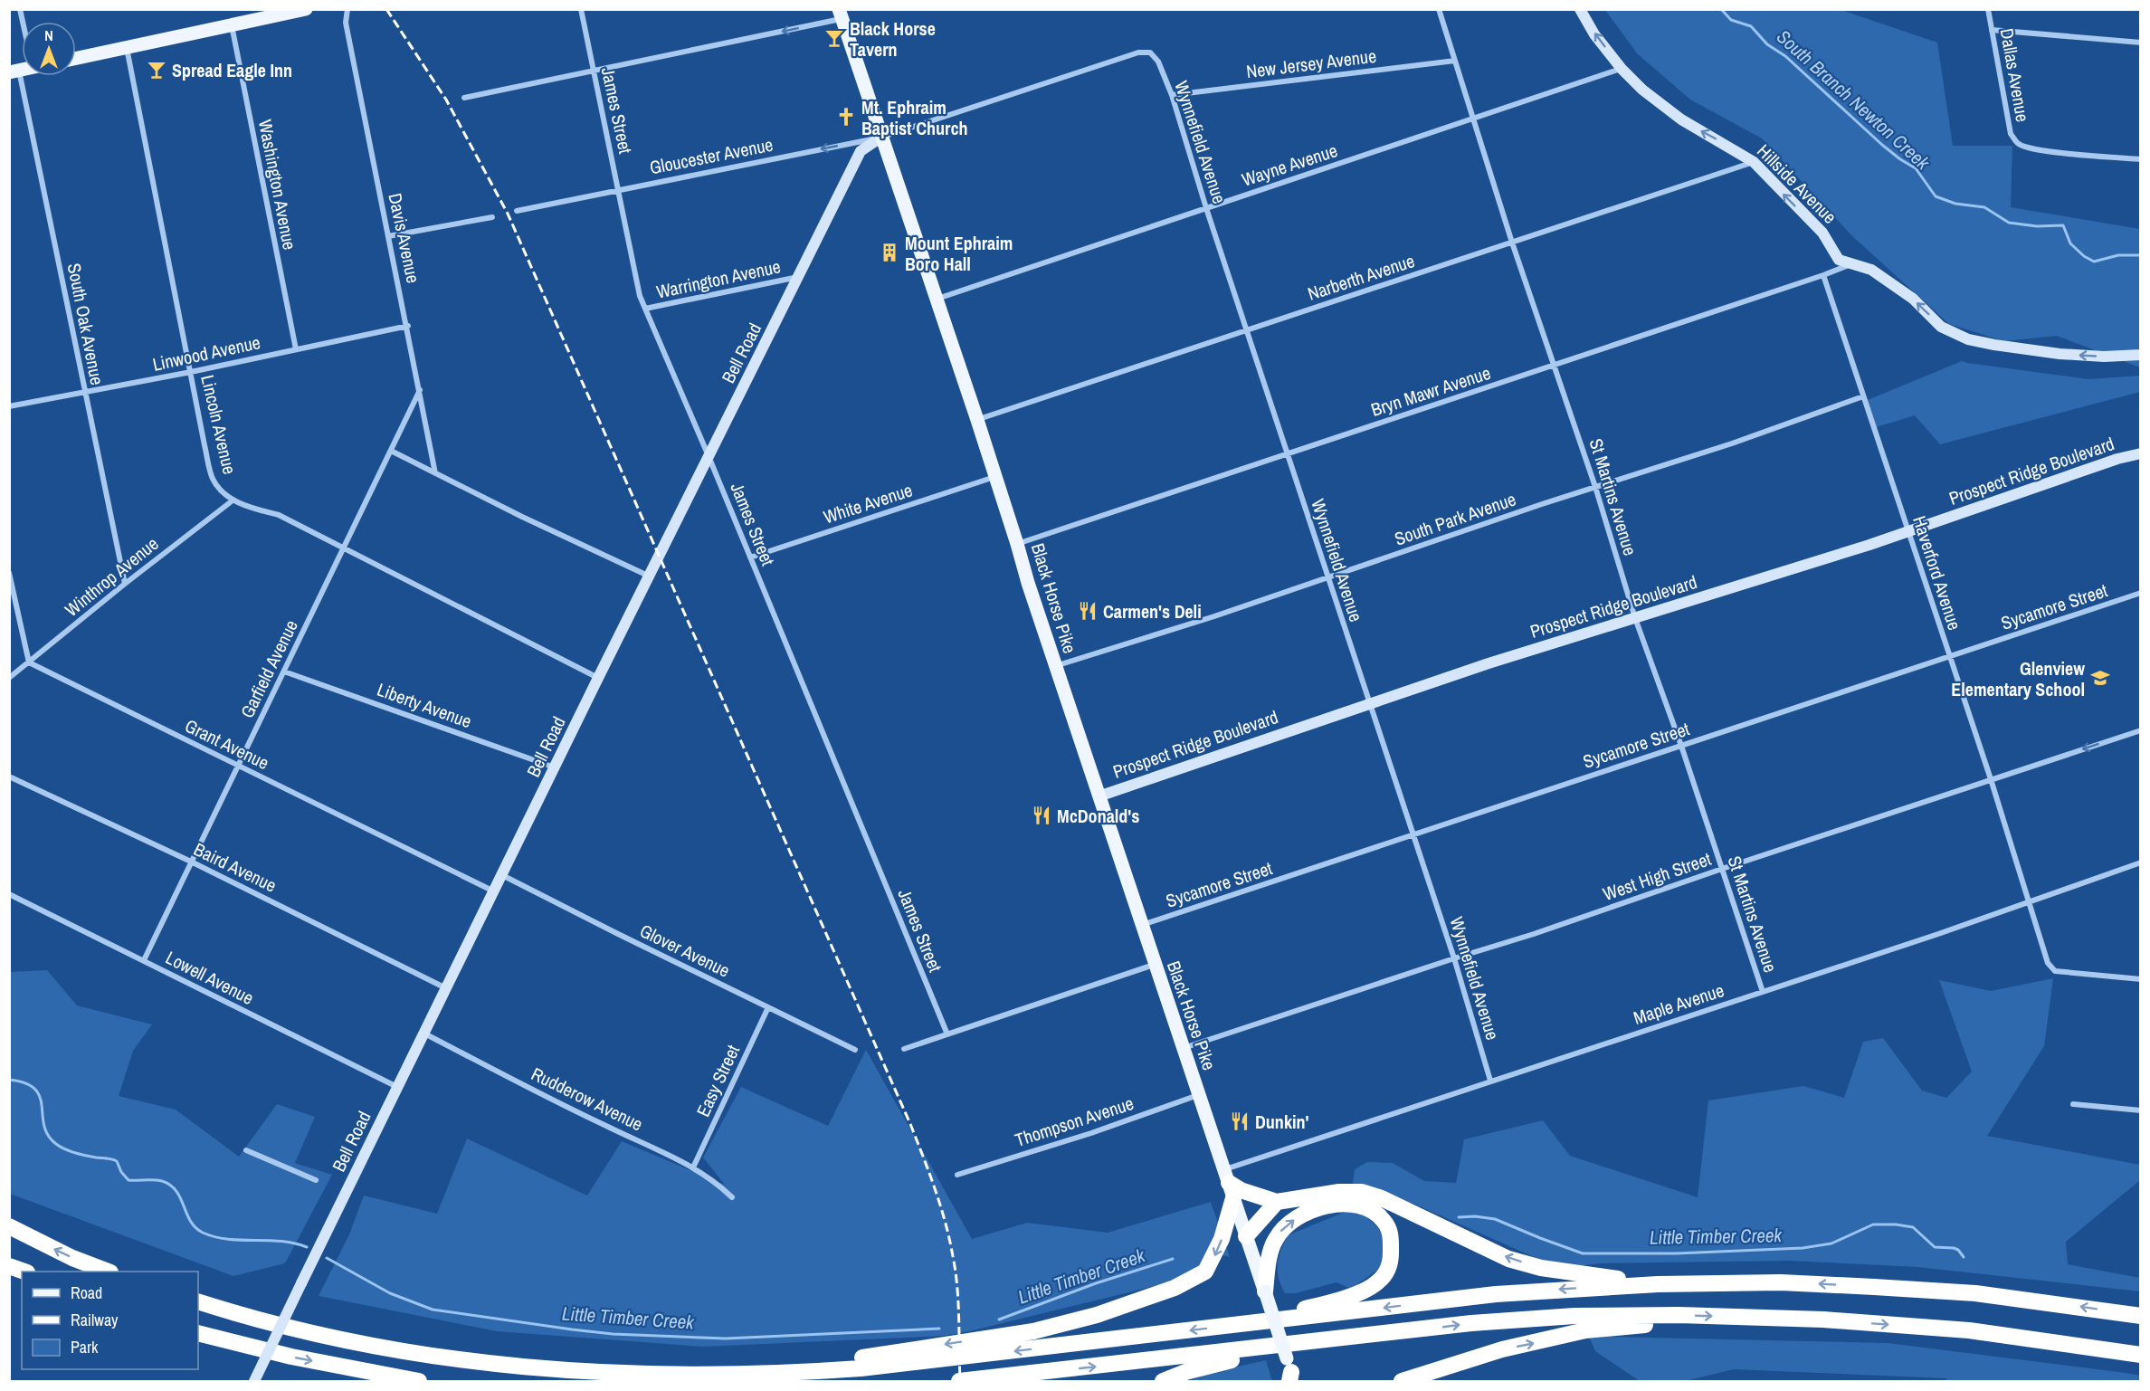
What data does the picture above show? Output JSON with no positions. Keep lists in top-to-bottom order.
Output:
{
  "streets": {
    "main road": ["Black Horse Pike"],
    "street": [
      "New Jersey Avenue",
      "Dallas Avenue",
      "James Street",
      "Wynnefield Avenue",
      "Gloucester Avenue",
      "Wayne Avenue",
      "Hillside Avenue",
      "Washington Avenue",
      "Davis Avenue",
      "Narberth Avenue",
      "Warrington Avenue",
      "South Oak Avenue",
      "Linwood Avenue",
      "Bell Road",
      "Bryn Mawr Avenue",
      "Lincoln Avenue",
      "Prospect Ridge Boulevard",
      "St Martins Avenue",
      "White Avenue",
      "South Park Avenue",
      "Haverford Avenue",
      "Winthrop Avenue",
      "Sycamore Street",
      "Garfield Avenue",
      "Liberty Avenue",
      "Grant Avenue",
      "Baird Avenue",
      "West High Street",
      "Glover Avenue",
      "Lowell Avenue",
      "Maple Avenue",
      "Easy Street",
      "Rudderow Avenue",
      "Thompson Avenue"
    ]
  },
  "crossings": [
    ["New Jersey Avenue", "Wynnefield Avenue"],
    ["New Jersey Avenue", "St Martins Avenue"],
    ["James Street", "Gloucester Avenue"],
    ["James Street", "Warrington Avenue"],
    ["James Street", "Bell Road"],
    ["James Street", "White Avenue"],
    ["Wynnefield Avenue", "Gloucester Avenue"],
    ["Wynnefield Avenue", "Wayne Avenue"],
    ["Wynnefield Avenue", "Narberth Avenue"],
    ["Wynnefield Avenue", "Bell Road"],
    ["Wynnefield Avenue", "Bryn Mawr Avenue"],
    ["Wynnefield Avenue", "Prospect Ridge Boulevard"],
    ["Wynnefield Avenue", "South Park Avenue"],
    ["Wynnefield Avenue", "Black Horse Pike"],
    ["Wynnefield Avenue", "Sycamore Street"],
    ["Wynnefield Avenue", "West High Street"],
    ["Wynnefield Avenue", "Maple Avenue"],
    ["Gloucester Avenue", "Bell Road"],
    ["Gloucester Avenue", "Black Horse Pike"],
    ["Wayne Avenue", "Hillside Avenue"],
    ["Wayne Avenue", "St Martins Avenue"],
    ["Wayne Avenue", "Black Horse Pike"],
    ["Hillside Avenue", "Narberth Avenue"],
    ["Hillside Avenue", "Bryn Mawr Avenue"],
    ["Washington Avenue", "Linwood Avenue"],
    ["Davis Avenue", "Linwood Avenue"],
    ["Davis Avenue", "Garfield Avenue"],
    ["Narberth Avenue", "St Martins Avenue"],
    ["Narberth Avenue", "Black Horse Pike"],
    ["Warrington Avenue", "Bell Road"],
    ["South Oak Avenue", "Linwood Avenue"],
    ["South Oak Avenue", "Winthrop Avenue"],
    ["Linwood Avenue", "Lincoln Avenue"],
    ["Bell Road", "Lincoln Avenue"],
    ["Bell Road", "Black Horse Pike"],
    ["Bell Road", "Liberty Avenue"],
    ["Bell Road", "Grant Avenue"],
    ["Bell Road", "Baird Avenue"],
    ["Bell Road", "Glover Avenue"],
    ["Bell Road", "Lowell Avenue"],
    ["Bell Road", "Rudderow Avenue"],
    ["Bryn Mawr Avenue", "St Martins Avenue"],
    ["Bryn Mawr Avenue", "Haverford Avenue"],
    ["Bryn Mawr Avenue", "Black Horse Pike"],
    ["Lincoln Avenue", "Winthrop Avenue"],
    ["Lincoln Avenue", "Garfield Avenue"],
    ["Prospect Ridge Boulevard", "St Martins Avenue"],
    ["Prospect Ridge Boulevard", "Haverford Avenue"],
    ["Prospect Ridge Boulevard", "Black Horse Pike"],
    ["St Martins Avenue", "South Park Avenue"],
    ["St Martins Avenue", "Sycamore Street"],
    ["St Martins Avenue", "West High Street"],
    ["St Martins Avenue", "Maple Avenue"],
    ["White Avenue", "Black Horse Pike"],
    ["South Park Avenue", "Haverford Avenue"],
    ["South Park Avenue", "Black Horse Pike"],
    ["Haverford Avenue", "Sycamore Street"],
    ["Haverford Avenue", "West High Street"],
    ["Haverford Avenue", "Maple Avenue"],
    ["Winthrop Avenue", "Grant Avenue"],
    ["Black Horse Pike", "Sycamore Street"],
    ["Black Horse Pike", "West High Street"],
    ["Black Horse Pike", "Maple Avenue"],
    ["Black Horse Pike", "Thompson Avenue"],
    ["Garfield Avenue", "Liberty Avenue"],
    ["Garfield Avenue", "Grant Avenue"],
    ["Garfield Avenue", "Baird Avenue"],
    ["Garfield Avenue", "Lowell Avenue"],
    ["Glover Avenue", "Easy Street"],
    ["Easy Street", "Rudderow Avenue"]
  ],
  "one_way": ["Gloucester Avenue", "Hillside Avenue"],
  "water": ["South Branch Newton Creek", "Little Timber Creek"],
  "places": {
    "bar": ["Black Horse Tavern", "Spread Eagle Inn"],
    "church": ["Mt. Ephraim Baptist Church"],
    "building": ["Mount Ephraim Boro Hall"],
    "restaurant": ["Carmen's Deli", "McDonald's", "Dunkin'"],
    "school or university": ["Glenview Elementary School"]
  },
  "legend": ["Road", "Railway", "Park"],
  "north": "top"
}
